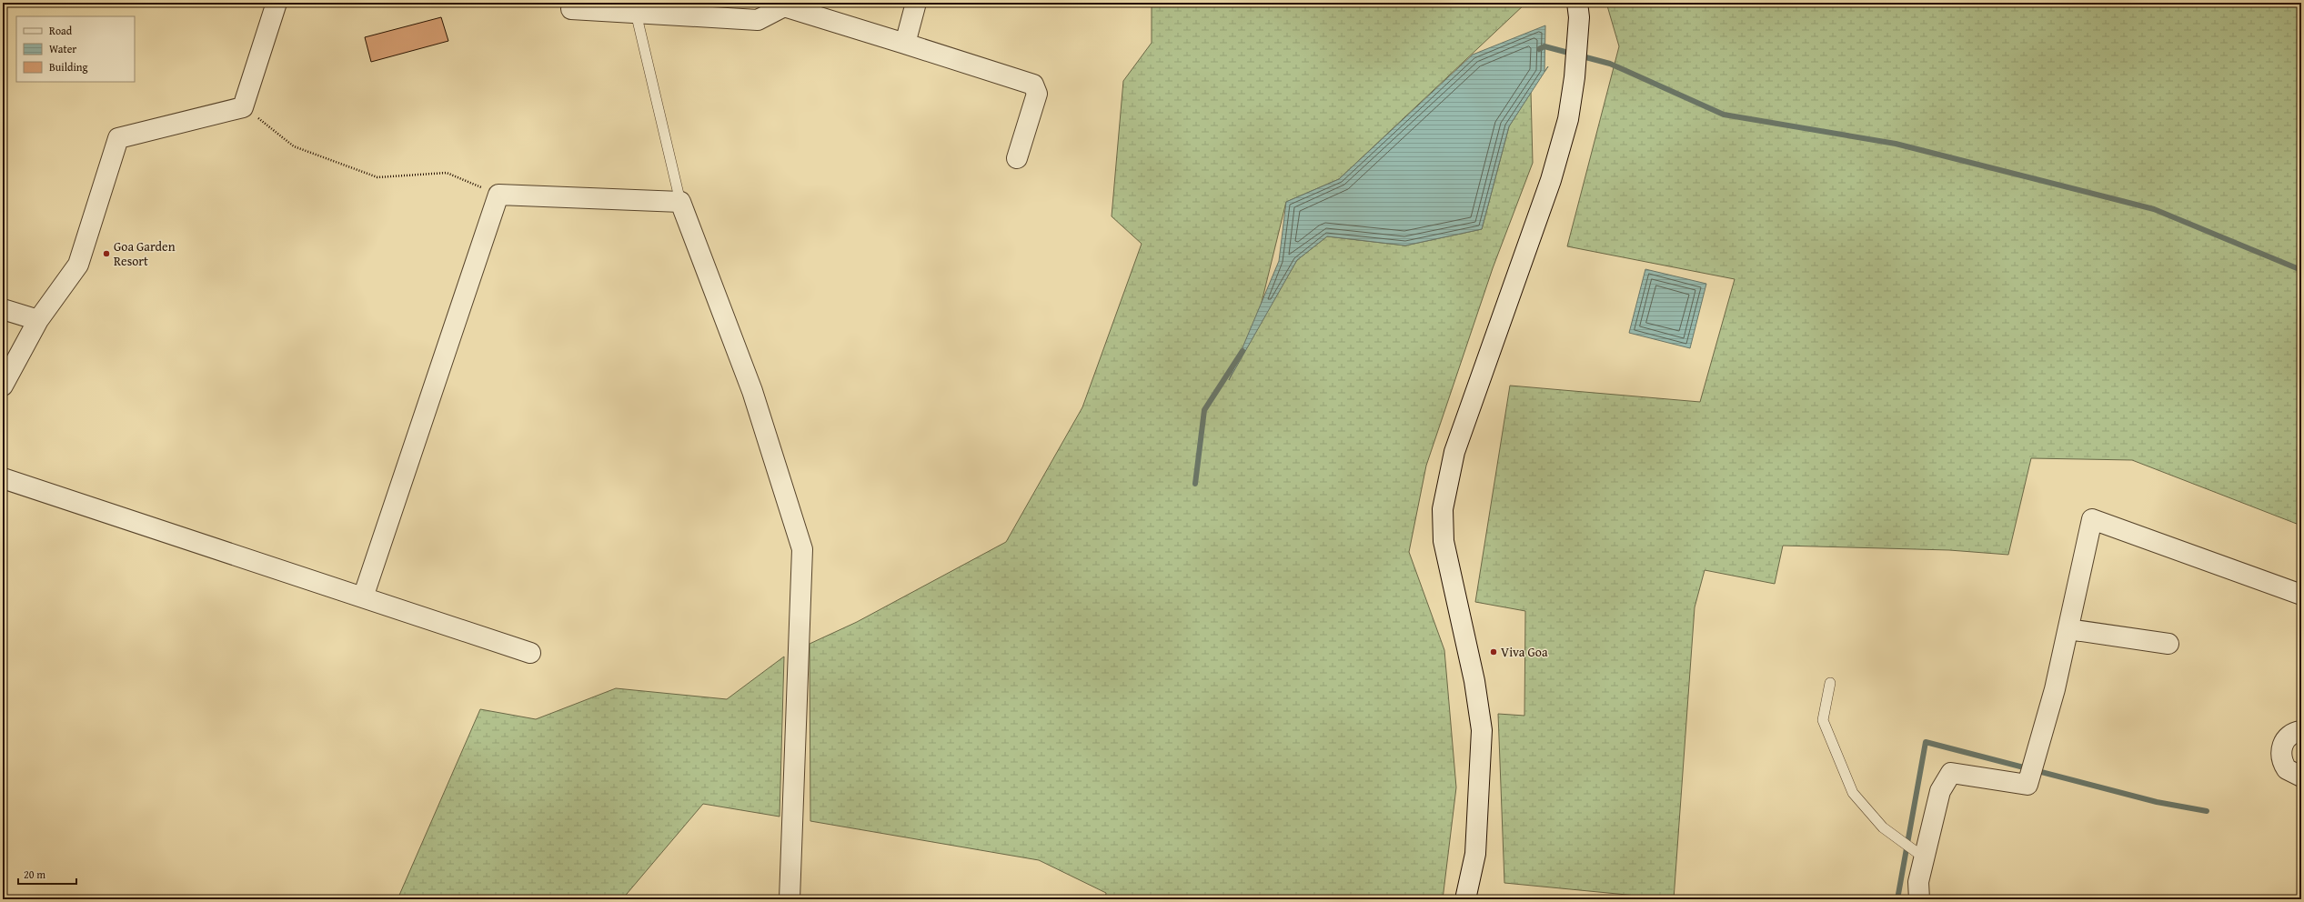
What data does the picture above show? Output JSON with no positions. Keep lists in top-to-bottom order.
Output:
{
  "places": ["Goa Garden Resort", "Viva Goa"],
  "legend": ["Road", "Water", "Building"],
  "scale_bar": "20 m"
}
